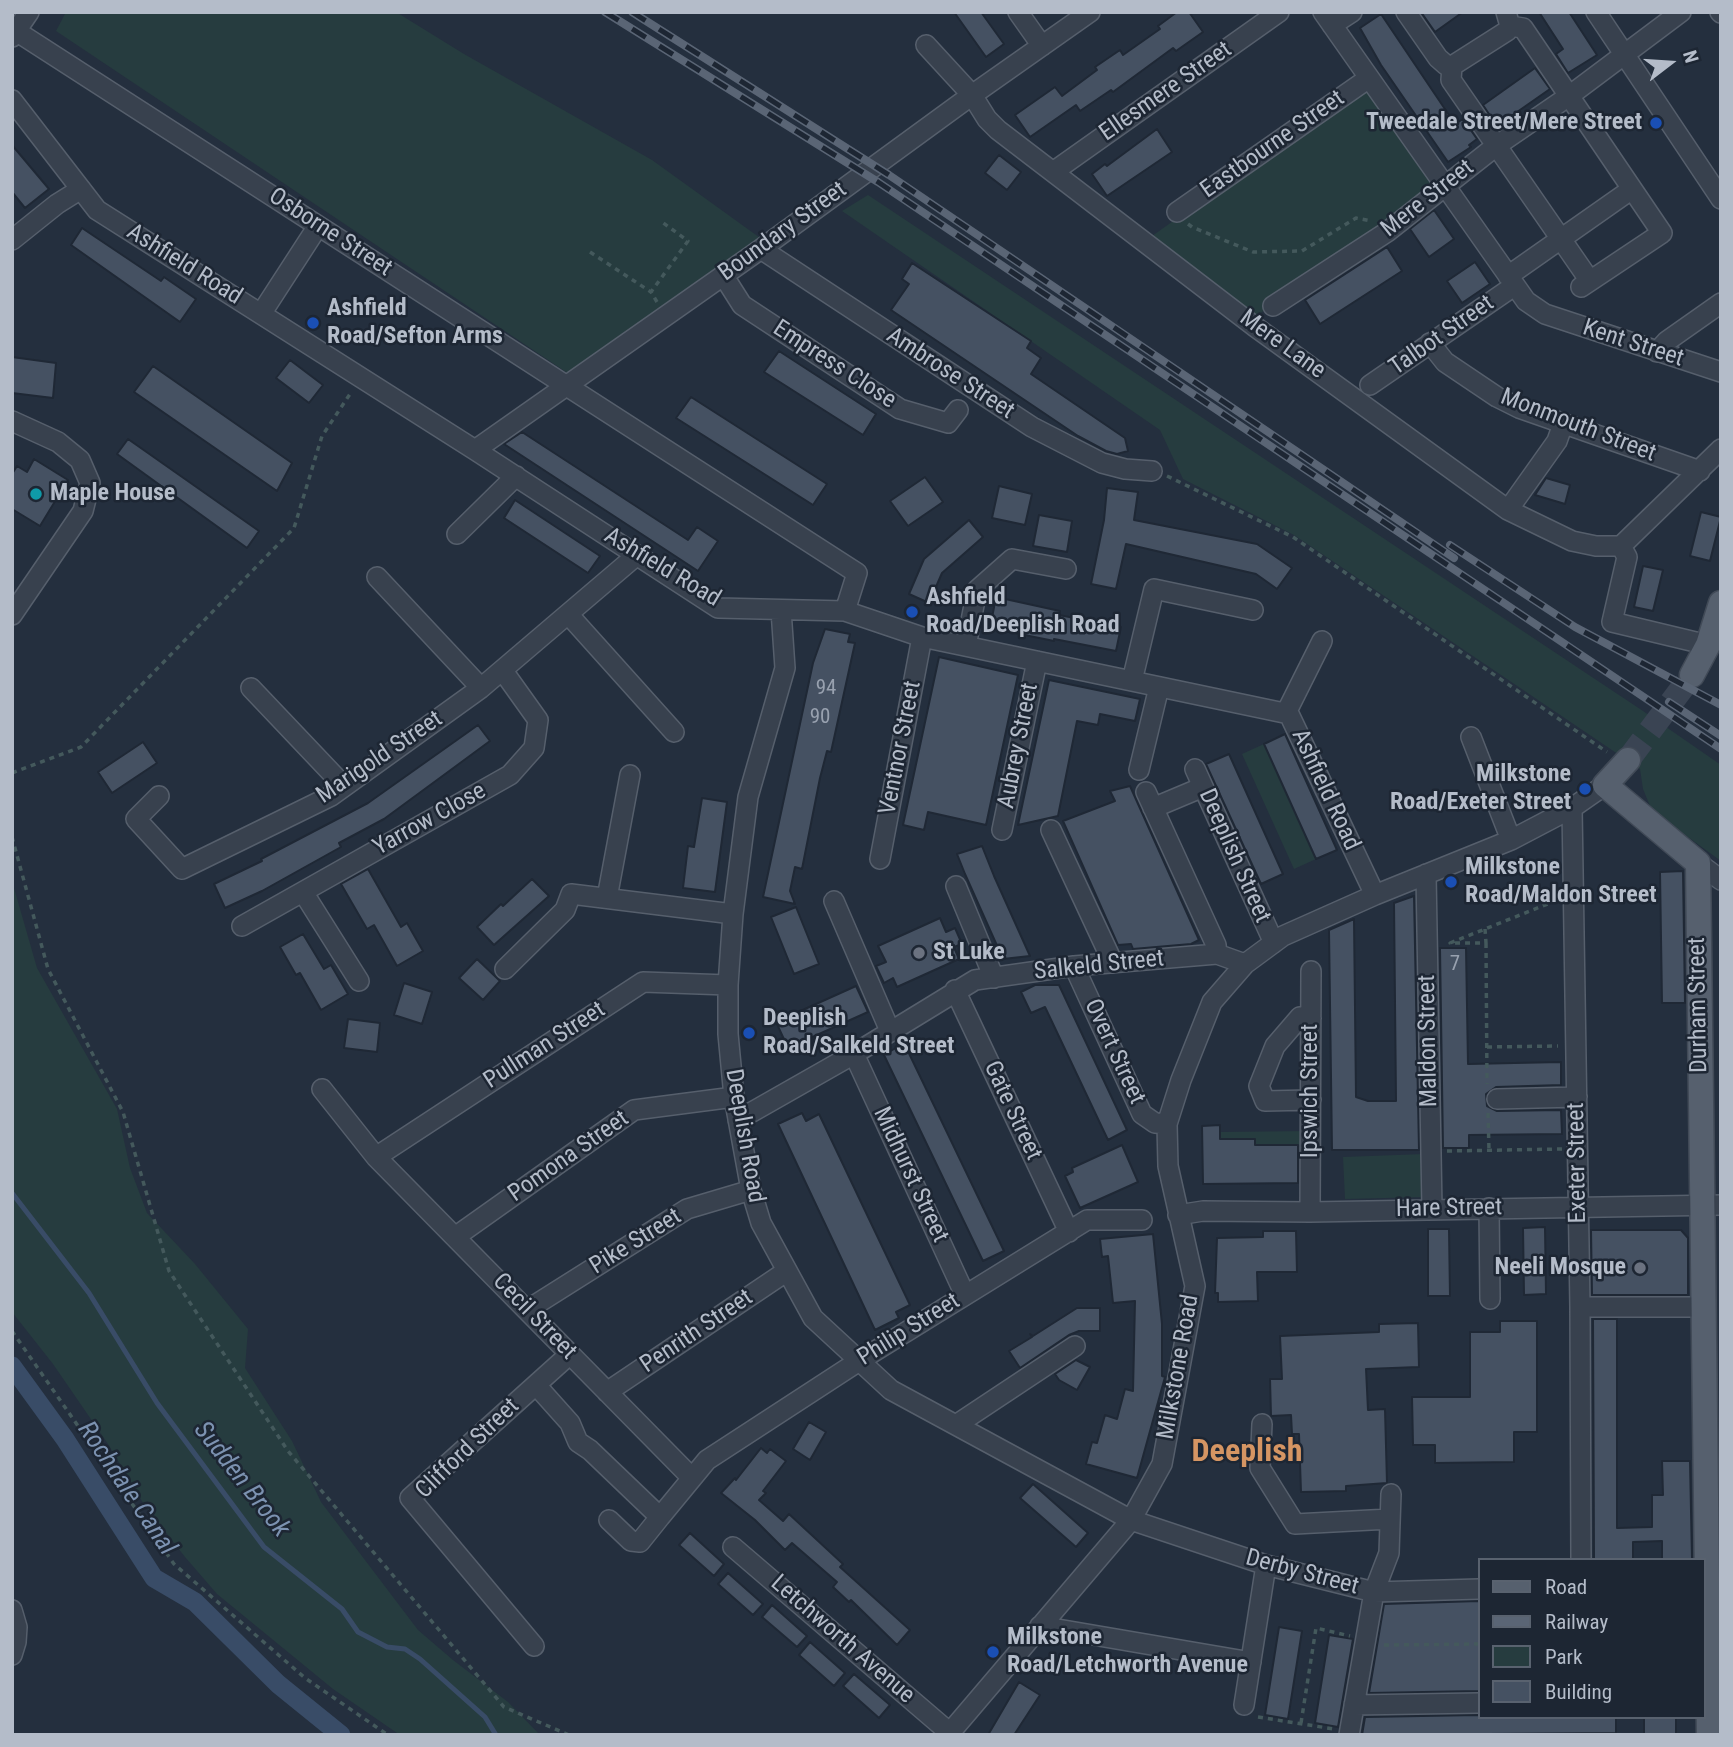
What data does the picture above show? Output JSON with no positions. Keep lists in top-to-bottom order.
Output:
{
  "streets": {
    "main road": ["Durham Street", "Milkstone Road"],
    "street": [
      "Ellesmere Street",
      "Eastbourne Street",
      "Mere Street",
      "Boundary Street",
      "Osborne Street",
      "Ashfield Road",
      "Talbot Street",
      "Kent Street",
      "Mere Lane",
      "Empress Close",
      "Ambrose Street",
      "Monmouth Street",
      "Aubrey Street",
      "Ventnor Street",
      "Marigold Street",
      "Yarrow Close",
      "Deeplish Street",
      "Salkeld Street",
      "Maldon Street",
      "Pullman Street",
      "Overt Street",
      "Ipswich Street",
      "Gate Street",
      "Deeplish Road",
      "Pomona Street",
      "Exeter Street",
      "Midhurst Street",
      "Hare Street",
      "Pike Street",
      "Cecil Street",
      "Philip Street",
      "Penrith Street",
      "Clifford Street",
      "Derby Street",
      "Letchworth Avenue"
    ]
  },
  "crossings": [
    ["Ellesmere Street", "Mere Lane"],
    ["Boundary Street", "Osborne Street"],
    ["Boundary Street", "Ashfield Road"],
    ["Boundary Street", "Mere Lane"],
    ["Boundary Street", "Empress Close"],
    ["Boundary Street", "Ambrose Street"],
    ["Osborne Street", "Ashfield Road"],
    ["Ashfield Road", "Aubrey Street"],
    ["Ashfield Road", "Ventnor Street"],
    ["Ashfield Road", "Marigold Street"],
    ["Ashfield Road", "Deeplish Road"],
    ["Ashfield Road", "Milkstone Road"],
    ["Talbot Street", "Kent Street"],
    ["Talbot Street", "Monmouth Street"],
    ["Marigold Street", "Yarrow Close"],
    ["Deeplish Street", "Milkstone Road"],
    ["Salkeld Street", "Overt Street"],
    ["Salkeld Street", "Gate Street"],
    ["Salkeld Street", "Deeplish Road"],
    ["Salkeld Street", "Midhurst Street"],
    ["Salkeld Street", "Milkstone Road"],
    ["Durham Street", "Hare Street"],
    ["Maldon Street", "Hare Street"],
    ["Maldon Street", "Milkstone Road"],
    ["Pullman Street", "Deeplish Road"],
    ["Pullman Street", "Cecil Street"],
    ["Overt Street", "Milkstone Road"],
    ["Ipswich Street", "Hare Street"],
    ["Gate Street", "Philip Street"],
    ["Deeplish Road", "Pomona Street"],
    ["Deeplish Road", "Pike Street"],
    ["Deeplish Road", "Philip Street"],
    ["Deeplish Road", "Penrith Street"],
    ["Deeplish Road", "Milkstone Road"],
    ["Deeplish Road", "Derby Street"],
    ["Pomona Street", "Cecil Street"],
    ["Exeter Street", "Hare Street"],
    ["Exeter Street", "Milkstone Road"],
    ["Midhurst Street", "Philip Street"],
    ["Hare Street", "Milkstone Road"],
    ["Pike Street", "Cecil Street"],
    ["Cecil Street", "Philip Street"],
    ["Cecil Street", "Penrith Street"],
    ["Cecil Street", "Clifford Street"],
    ["Milkstone Road", "Derby Street"],
    ["Milkstone Road", "Letchworth Avenue"]
  ],
  "districts": ["Deeplish"],
  "water": ["Sudden Brook", "Rochdale Canal"],
  "places": [
    "Tweedale Street/Mere Street",
    "Ashfield Road/Sefton Arms",
    "Maple House",
    "Ashfield Road/Deeplish Road",
    "Milkstone Road/Exeter Street",
    "Milkstone Road/Maldon Street",
    "St Luke",
    "Deeplish Road/Salkeld Street",
    "Neeli Mosque",
    "Milkstone Road/Letchworth Avenue"
  ],
  "house_numbers": ["94", "90", "7"],
  "legend": [
    "Road",
    "Railway",
    "Park",
    "Building"
  ],
  "north": "right"
}
